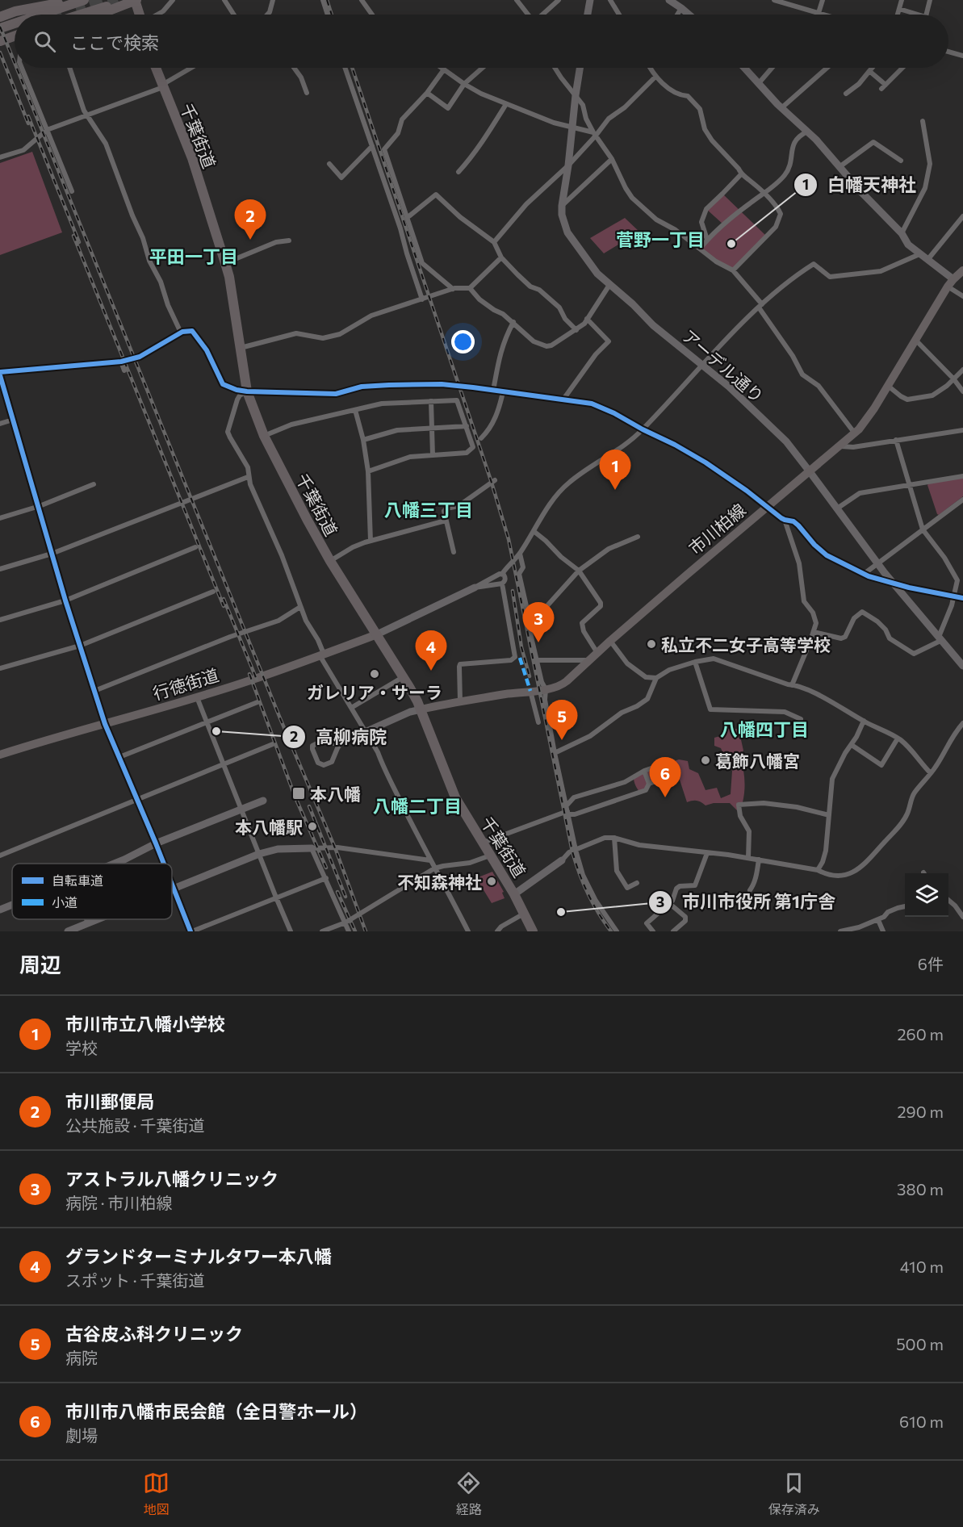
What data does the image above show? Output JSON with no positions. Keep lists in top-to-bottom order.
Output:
{
  "streets": {
    "highway": ["千葉街道"],
    "main road": ["市川柏線", "行徳街道"],
    "street": ["アーデル通り"]
  },
  "crossings": [
    ["千葉街道", "市川柏線"],
    ["千葉街道", "行徳街道"],
    ["アーデル通り", "市川柏線"]
  ],
  "districts": [
    "菅野一丁目",
    "平田一丁目",
    "八幡三丁目",
    "八幡四丁目",
    "八幡二丁目"
  ],
  "places": {
    "other": [
      "白幡天神社",
      "私立不二女子高等学校",
      "ガレリア・サーラ",
      "高柳病院",
      "葛飾八幡宮",
      "本八幡駅",
      "不知森神社",
      "市川市役所 第1庁舎"
    ],
    "transit": ["本八幡"]
  },
  "legend": ["自転車道", "小道"],
  "page": {
    "search": "ここで検索",
    "pins": [
      "2",
      "1",
      "3",
      "4",
      "5",
      "6"
    ],
    "heading": ["周辺", "6件"],
    "list": [
      {
        "mark": "1",
        "name": "市川市立八幡小学校",
        "note": "学校",
        "value": "260 m"
      },
      {
        "mark": "2",
        "name": "市川郵便局",
        "note": "公共施設 · 千葉街道",
        "value": "290 m"
      },
      {
        "mark": "3",
        "name": "アストラル八幡クリニック",
        "note": "病院 · 市川柏線",
        "value": "380 m"
      },
      {
        "mark": "4",
        "name": "グランドターミナルタワー本八幡",
        "note": "スポット · 千葉街道",
        "value": "410 m"
      },
      {
        "mark": "5",
        "name": "古谷皮ふ科クリニック",
        "note": "病院",
        "value": "500 m"
      },
      {
        "mark": "6",
        "name": "市川市八幡市民会館（全日警ホール）",
        "note": "劇場",
        "value": "610 m"
      }
    ],
    "nav": ["地図", "経路", "保存済み"]
  }
}
